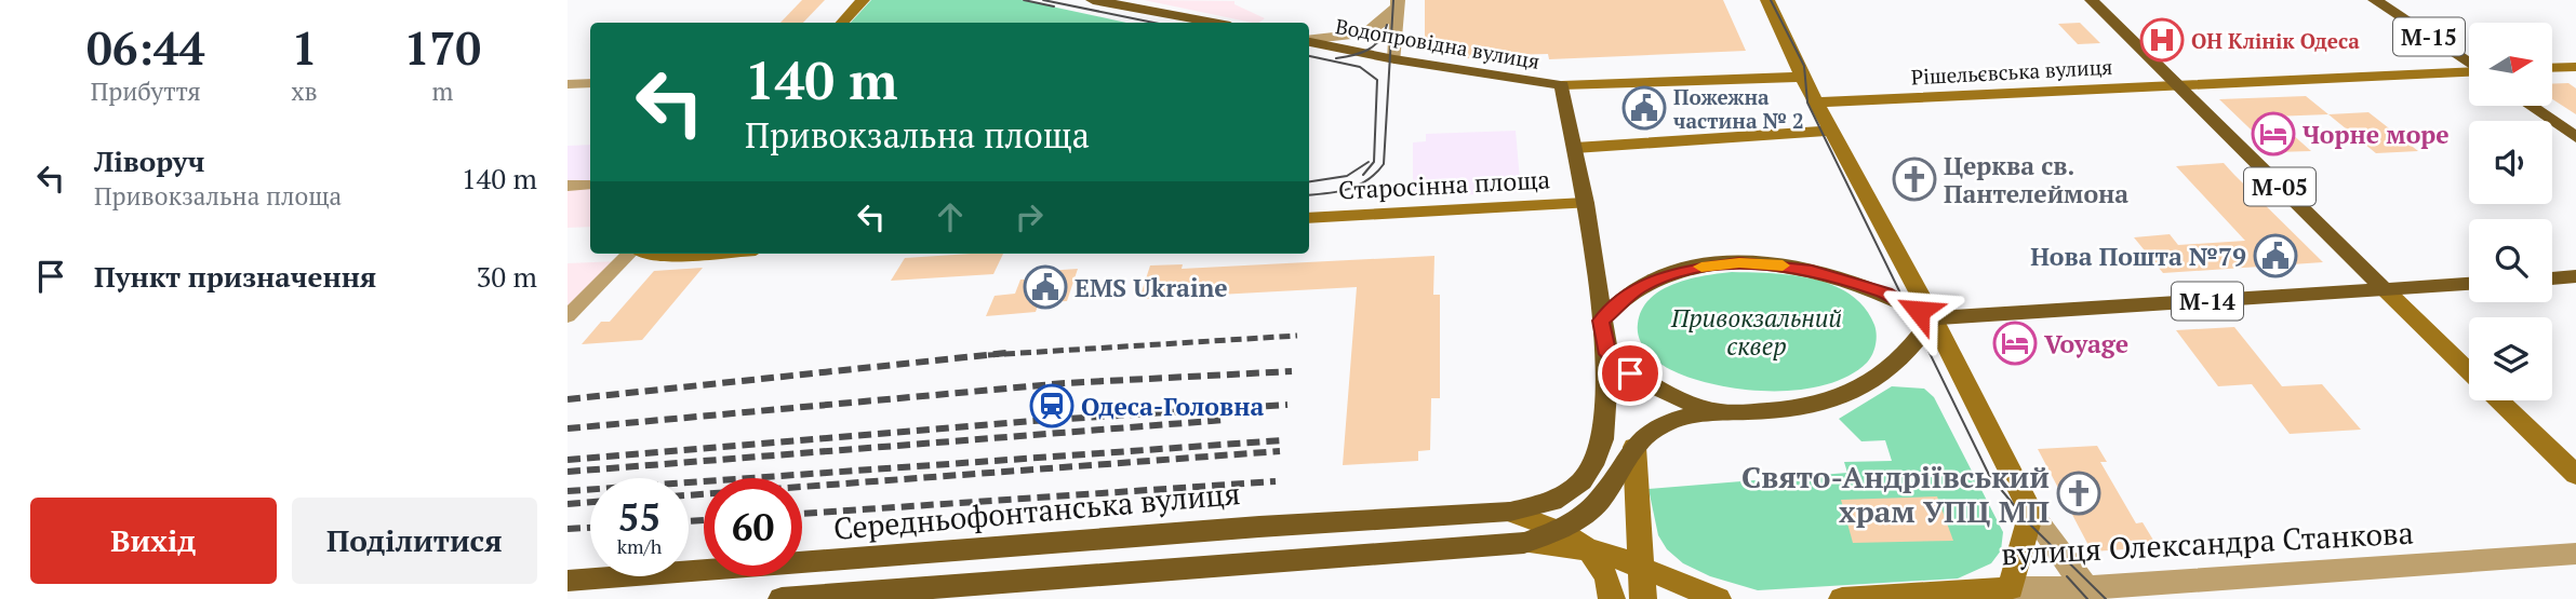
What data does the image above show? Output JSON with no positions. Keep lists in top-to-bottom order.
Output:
{
  "streets": {
    "main road": [
      "М-15",
      "Водопровідна вулиця",
      "Рішельєвська вулиця",
      "Старосінна площа",
      "М-05",
      "М-14",
      "Середньофонтанська вулиця",
      "вулиця Олександра Станкова"
    ]
  },
  "crossings": [
    ["Рішельєвська вулиця", "М-05"],
    ["Старосінна площа", "Середньофонтанська вулиця"],
    ["М-05", "М-14"]
  ],
  "parks": ["Привокзальний сквер"],
  "places": {
    "hospital": ["ОН Клінік Одеса"],
    "public building": ["Пожежна частина № 2", "Нова Пошта №79", "EMS Ukraine"],
    "hotel": ["Чорне море", "Voyage"],
    "church": ["Церква св. Пантелеймона", "Свято-Андріївський храм УПЦ МП"],
    "station": ["Одеса-Головна"]
  },
  "north": "right",
  "page": {
    "eta": [
      "06:44",
      "Прибуття",
      "1",
      "хв",
      "170",
      "m"
    ],
    "turn": ["140 m", "Привокзальна площа"],
    "list": [
      {
        "name": "Ліворуч",
        "note": "Привокзальна площа",
        "value": "140 m"
      },
      {
        "name": "Пункт призначення",
        "value": "30 m"
      }
    ],
    "speed": "55 km/h",
    "limit": "60",
    "buttons": ["Вихід", "Поділитися"]
  }
}
